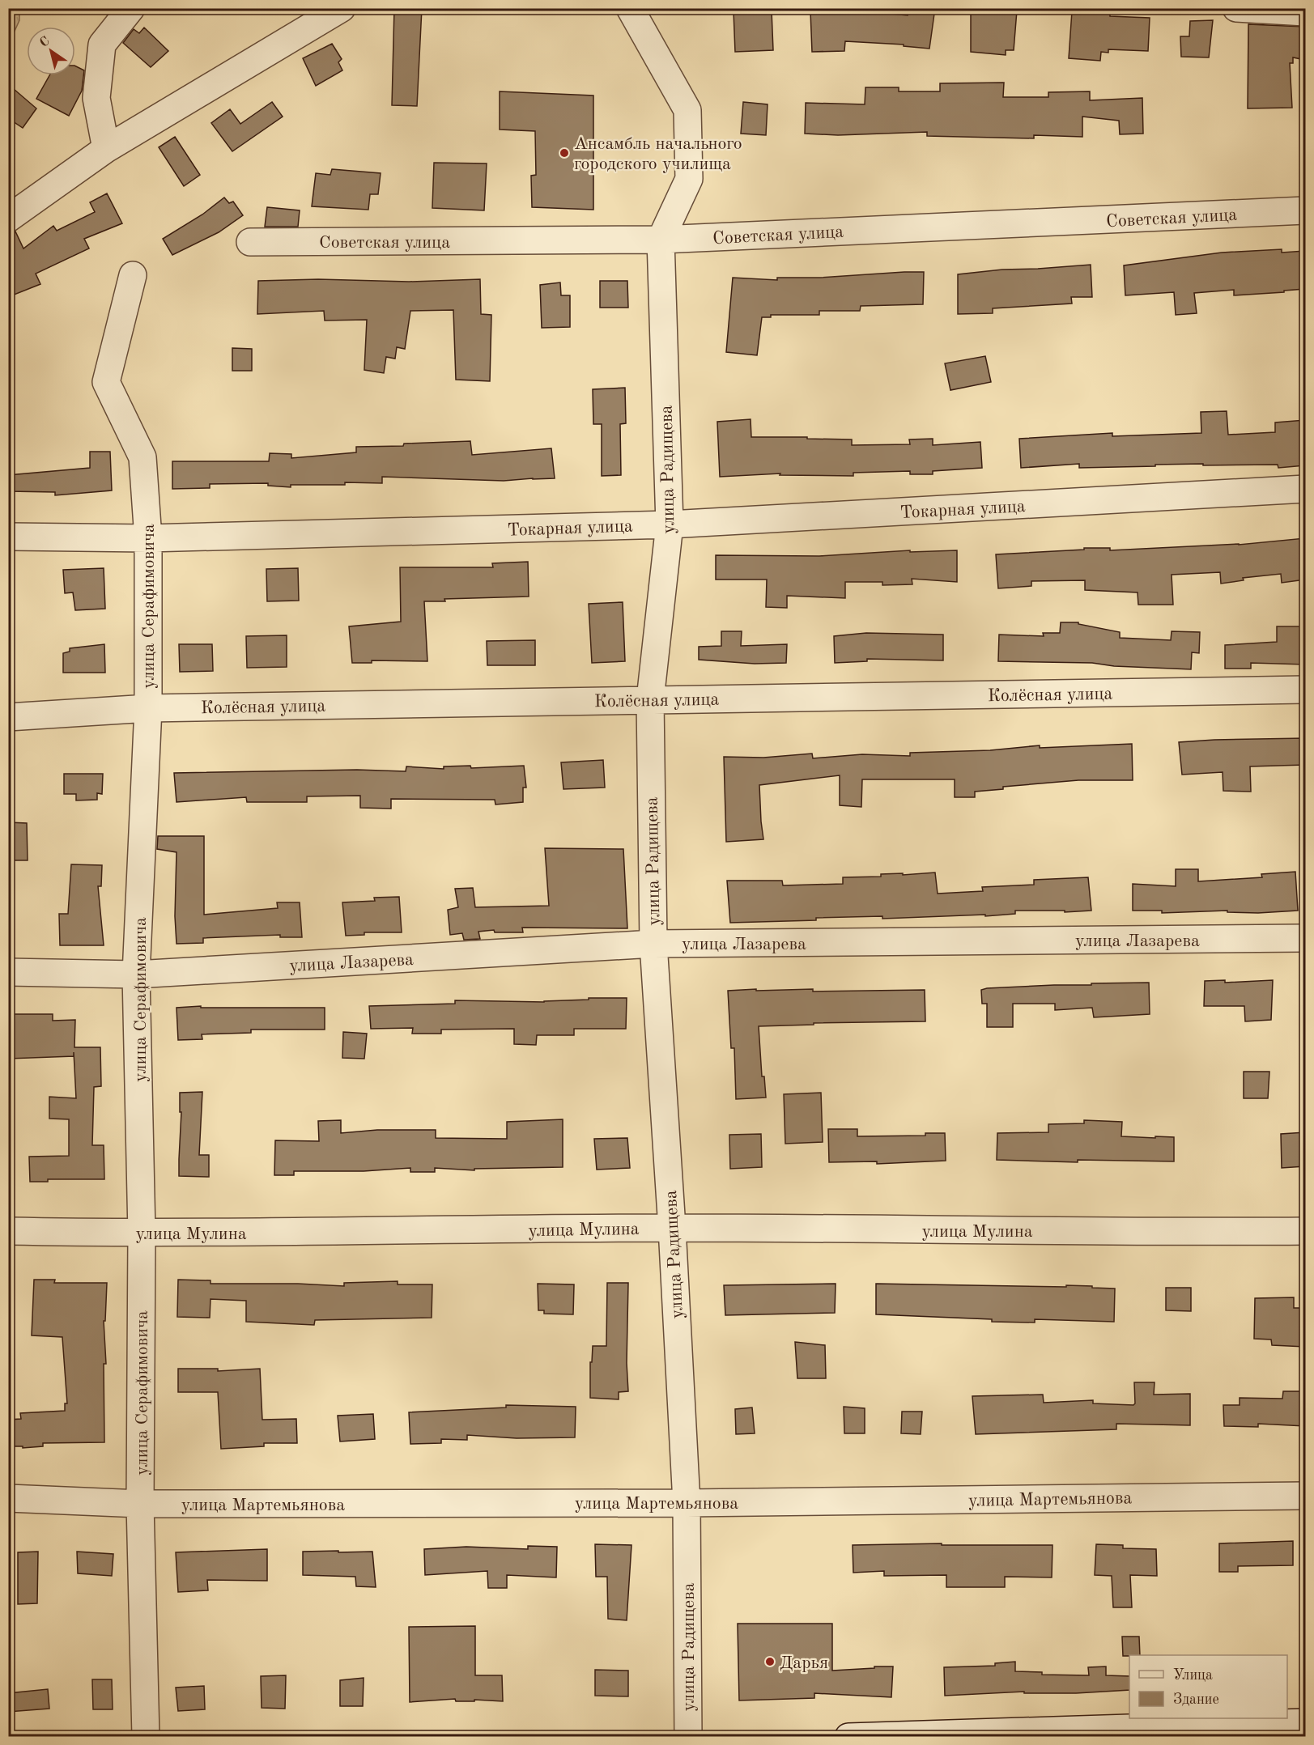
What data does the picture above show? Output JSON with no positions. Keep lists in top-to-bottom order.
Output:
{
  "streets": {
    "street": [
      "Советская улица",
      "улица Радищева",
      "Токарная улица",
      "улица Серафимовича",
      "Колёсная улица",
      "улица Лазарева",
      "улица Мулина",
      "улица Мартемьянова"
    ]
  },
  "crossings": [
    ["Советская улица", "улица Радищева"],
    ["улица Радищева", "Токарная улица"],
    ["улица Радищева", "Колёсная улица"],
    ["улица Радищева", "улица Лазарева"],
    ["улица Радищева", "улица Мулина"],
    ["улица Радищева", "улица Мартемьянова"],
    ["Токарная улица", "улица Серафимовича"],
    ["улица Серафимовича", "Колёсная улица"],
    ["улица Серафимовича", "улица Лазарева"],
    ["улица Серафимовича", "улица Мулина"],
    ["улица Серафимовича", "улица Мартемьянова"]
  ],
  "places": ["Ансамбль начального городского училища", "Дарья"],
  "legend": ["Улица", "Здание"],
  "north": "top left"
}
